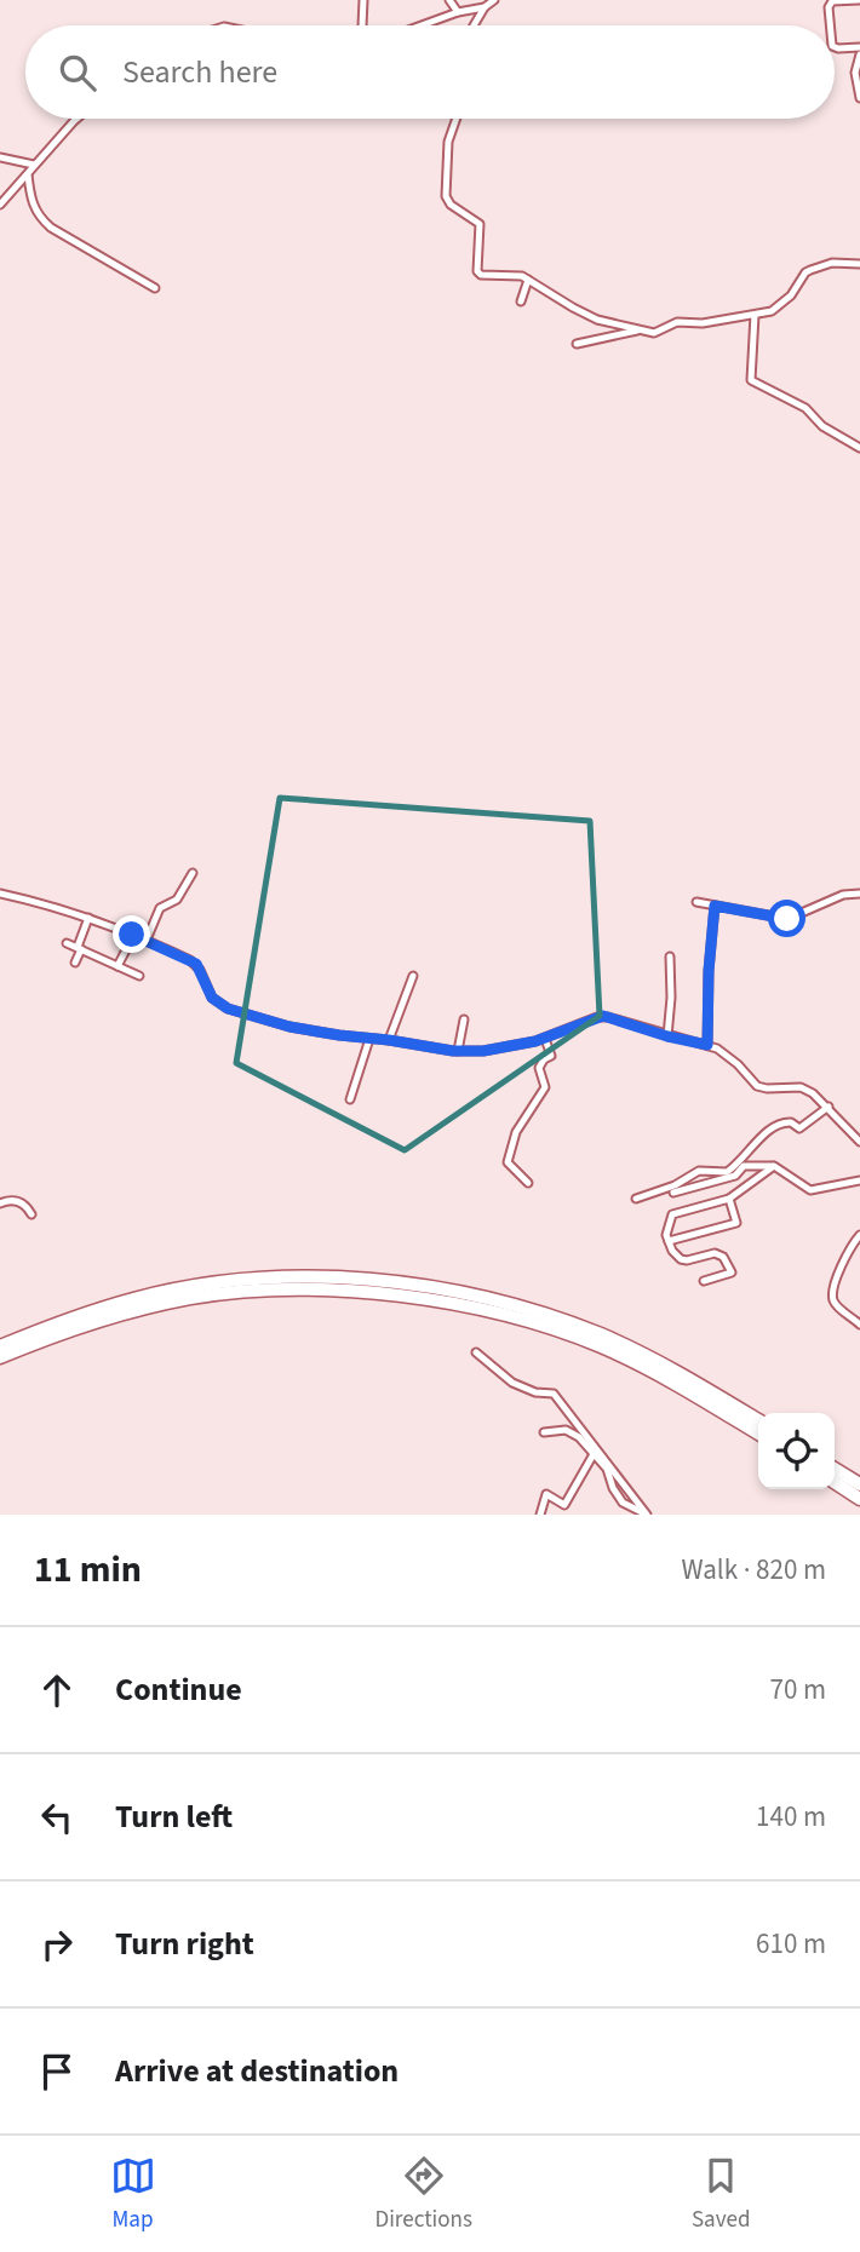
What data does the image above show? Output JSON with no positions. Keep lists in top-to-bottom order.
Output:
{
  "page": {
    "search": "Search here",
    "heading": ["11 min", "Walk · 820 m"],
    "list": [
      ["Continue", "70 m"],
      ["Turn left", "140 m"],
      ["Turn right", "610 m"],
      "Arrive at destination"
    ],
    "nav": ["Map", "Directions", "Saved"]
  }
}
